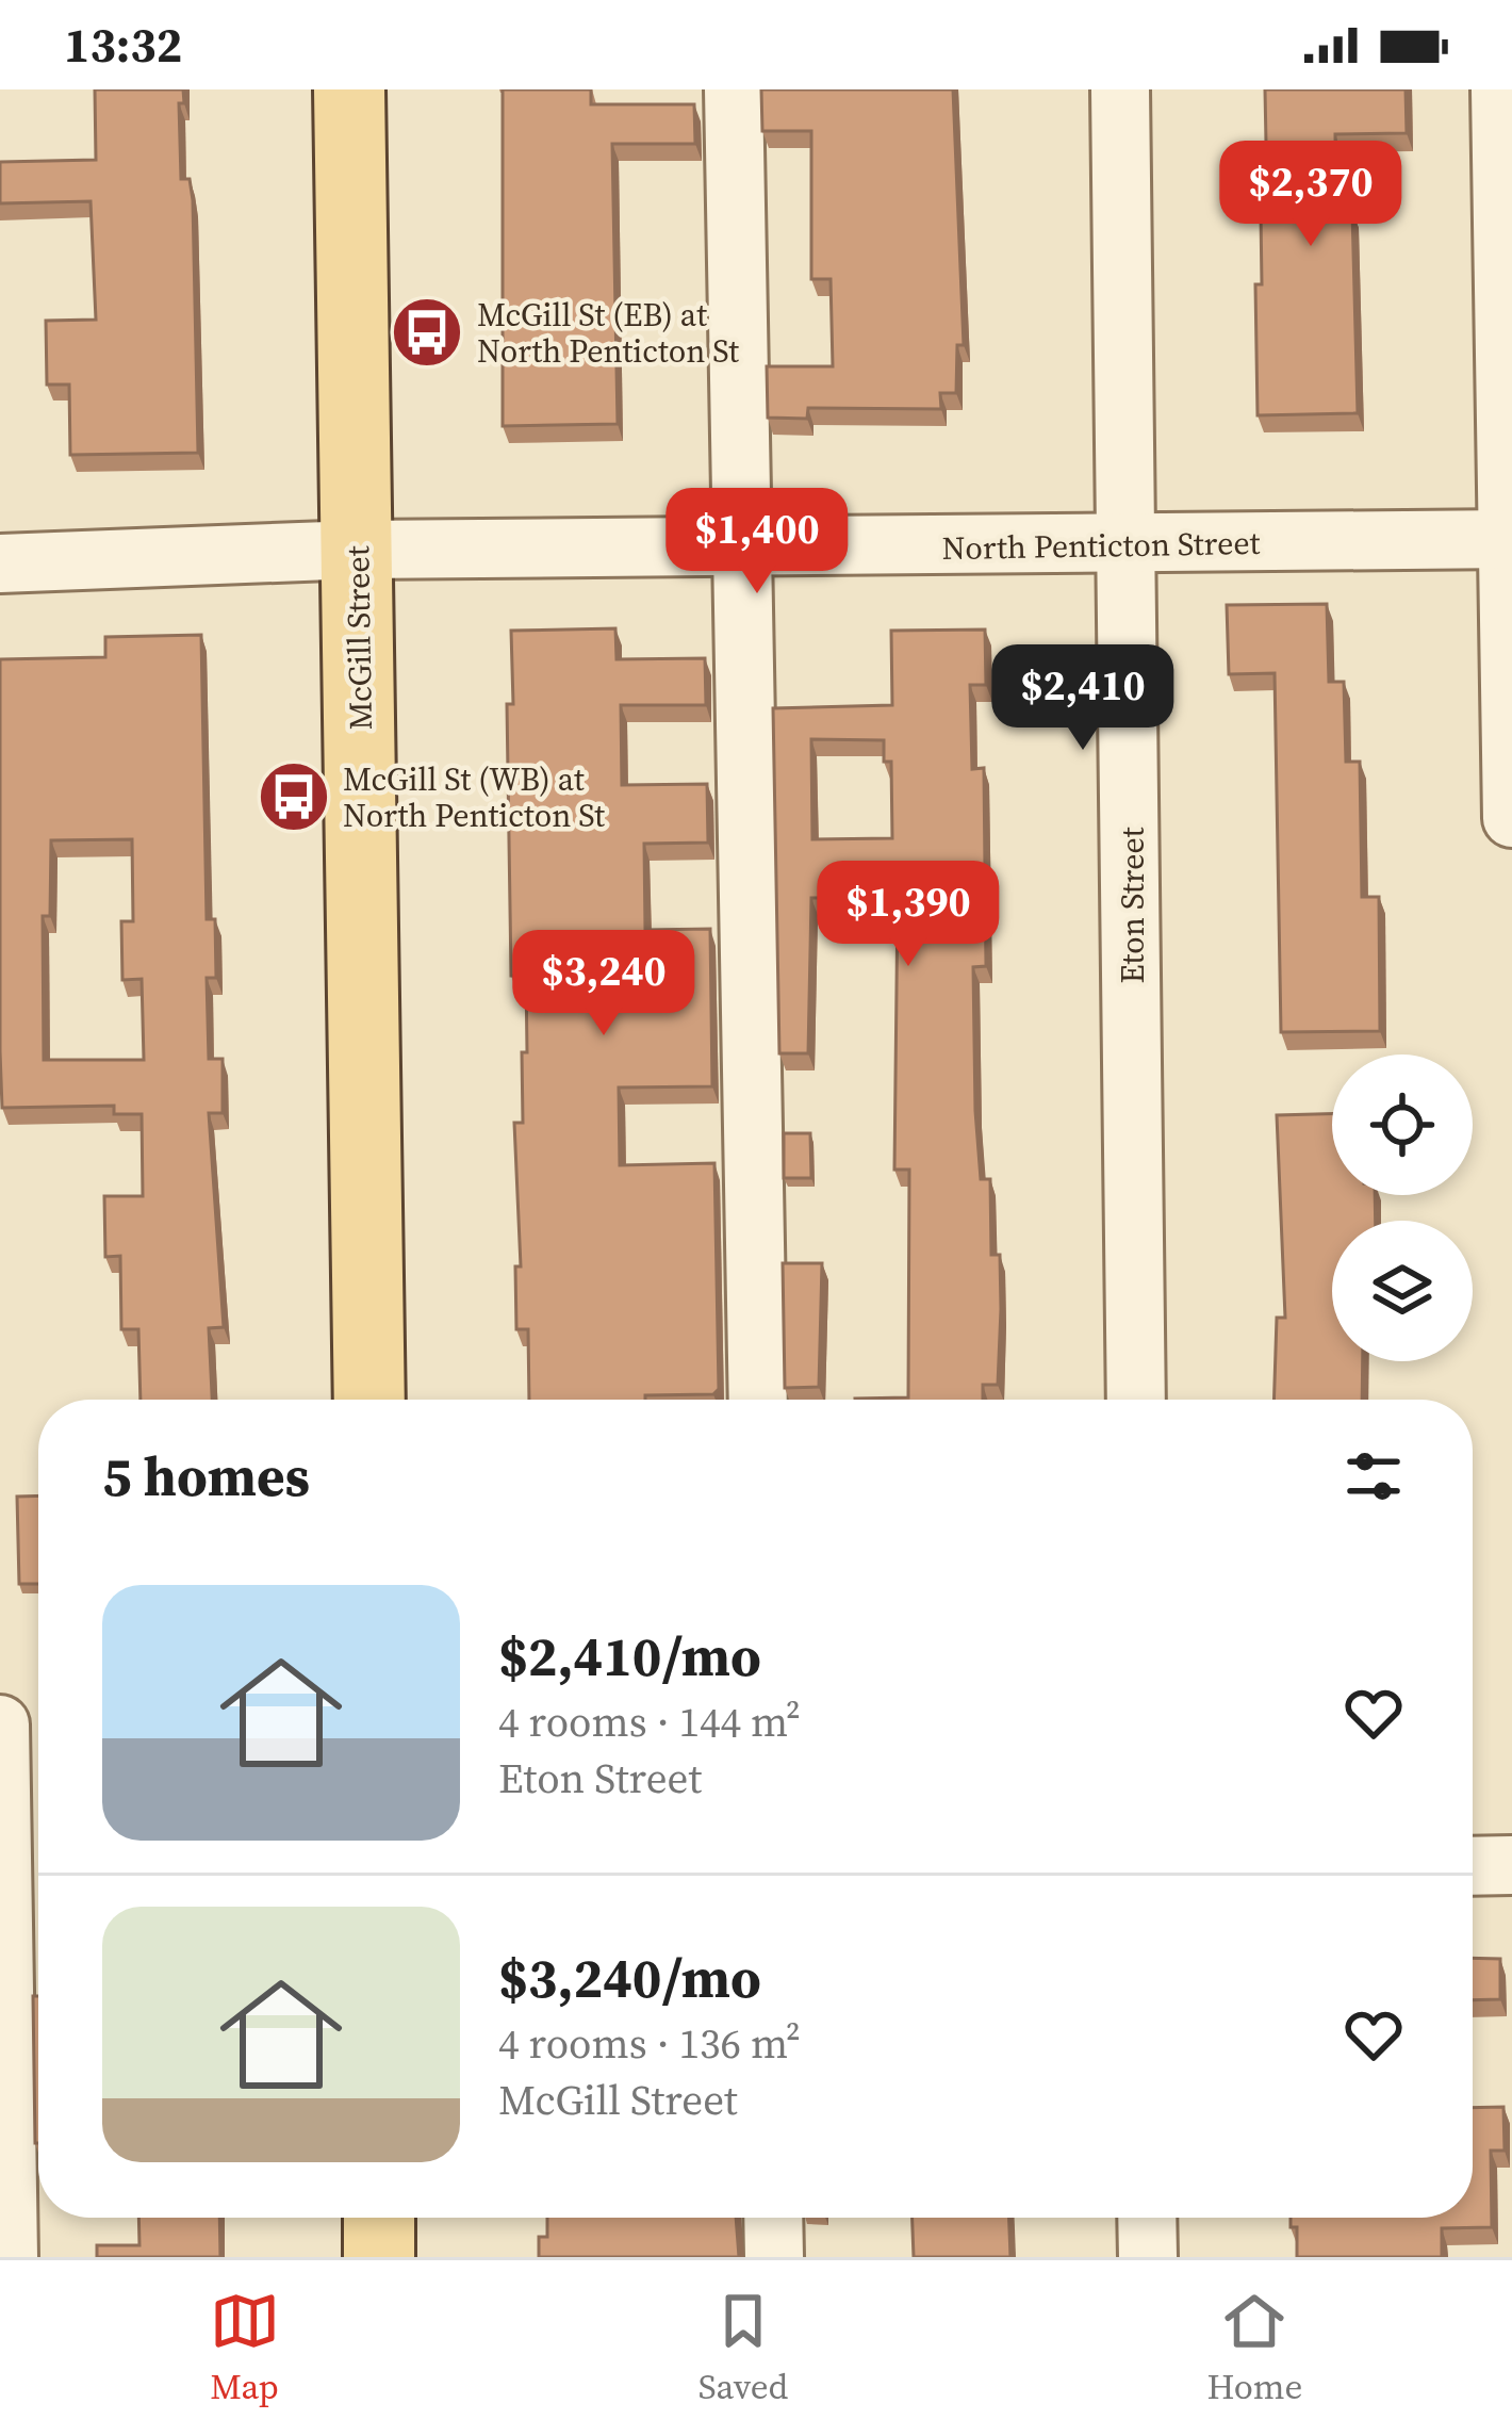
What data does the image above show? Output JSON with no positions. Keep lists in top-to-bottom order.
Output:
{
  "streets": {
    "main road": ["McGill Street"],
    "street": ["North Penticton Street", "Eton Street"]
  },
  "crossings": [
    ["North Penticton Street", "McGill Street"],
    ["North Penticton Street", "Eton Street"]
  ],
  "places": {
    "bus stop": ["McGill St (EB) at North Penticton St", "McGill St (WB) at North Penticton St"]
  },
  "page": {
    "status": "13:32",
    "price": [
      "$2,370",
      "$1,400",
      "$2,410",
      "$1,390",
      "$3,240"
    ],
    "heading": "5 homes",
    "list": [
      {
        "name": "$2,410/mo",
        "note": "4 rooms · 144 m² · Eton Street"
      },
      {
        "name": "$3,240/mo",
        "note": "4 rooms · 136 m² · McGill Street"
      }
    ],
    "tabs": ["Map", "Saved", "Home"]
  }
}
